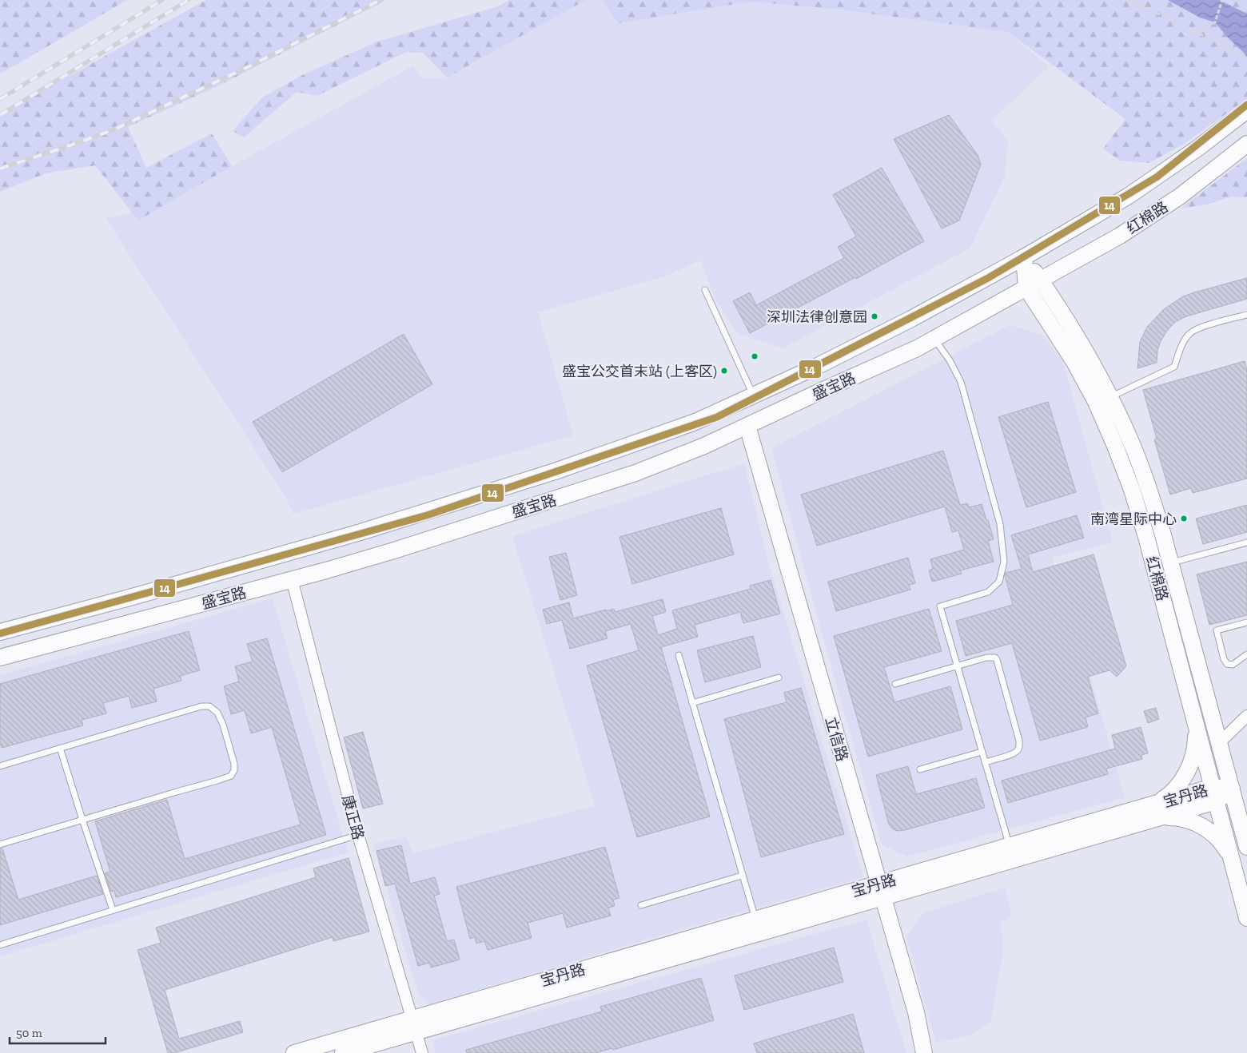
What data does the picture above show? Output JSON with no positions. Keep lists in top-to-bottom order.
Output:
{
  "streets": {
    "main road": [
      "红棉路",
      "盛宝路",
      "立信路",
      "宝丹路"
    ],
    "street": ["康正路"]
  },
  "crossings": [
    ["红棉路", "盛宝路"],
    ["红棉路", "宝丹路"],
    ["盛宝路", "立信路"],
    ["盛宝路", "康正路"],
    ["立信路", "宝丹路"],
    ["宝丹路", "康正路"]
  ],
  "places": ["深圳法律创意园", "盛宝公交首末站 (上客区)", "南湾星际中心"],
  "lines": ["transit line 14"],
  "scale_bar": "50 m"
}
